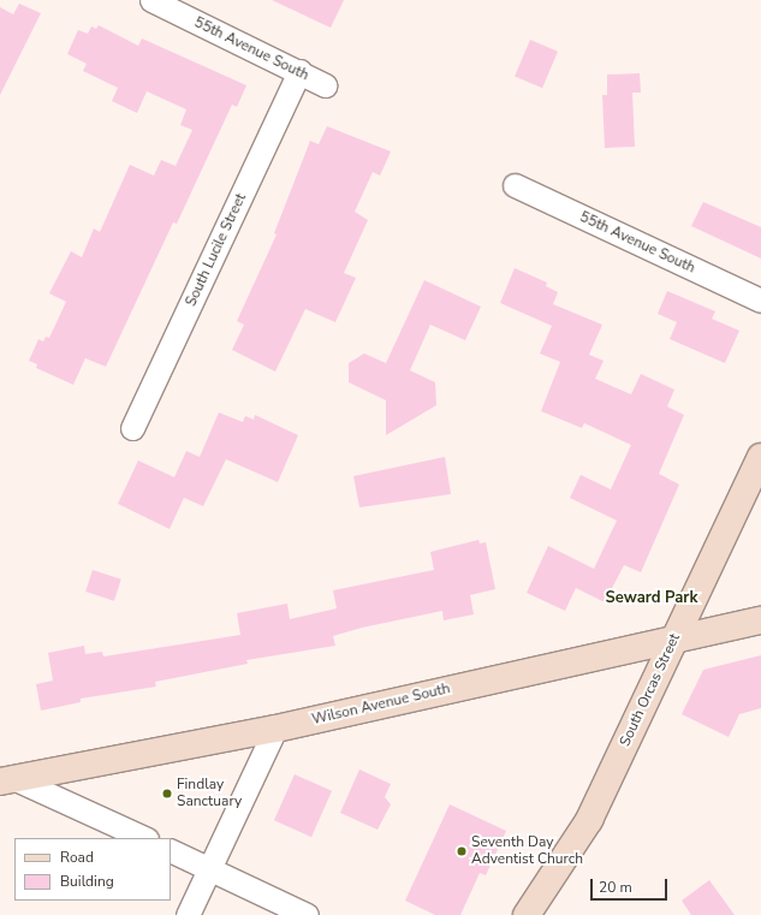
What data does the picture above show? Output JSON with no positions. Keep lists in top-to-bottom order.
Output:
{
  "streets": {
    "main road": ["South Orcas Street", "Wilson Avenue South"],
    "street": ["55th Avenue South", "South Lucile Street"]
  },
  "crossings": [
    ["55th Avenue South", "South Lucile Street"],
    ["South Orcas Street", "Wilson Avenue South"]
  ],
  "districts": ["Seward Park"],
  "places": ["Findlay Sanctuary", "Seventh Day Adventist Church"],
  "legend": ["Road", "Building"],
  "scale_bar": "20 m"
}
